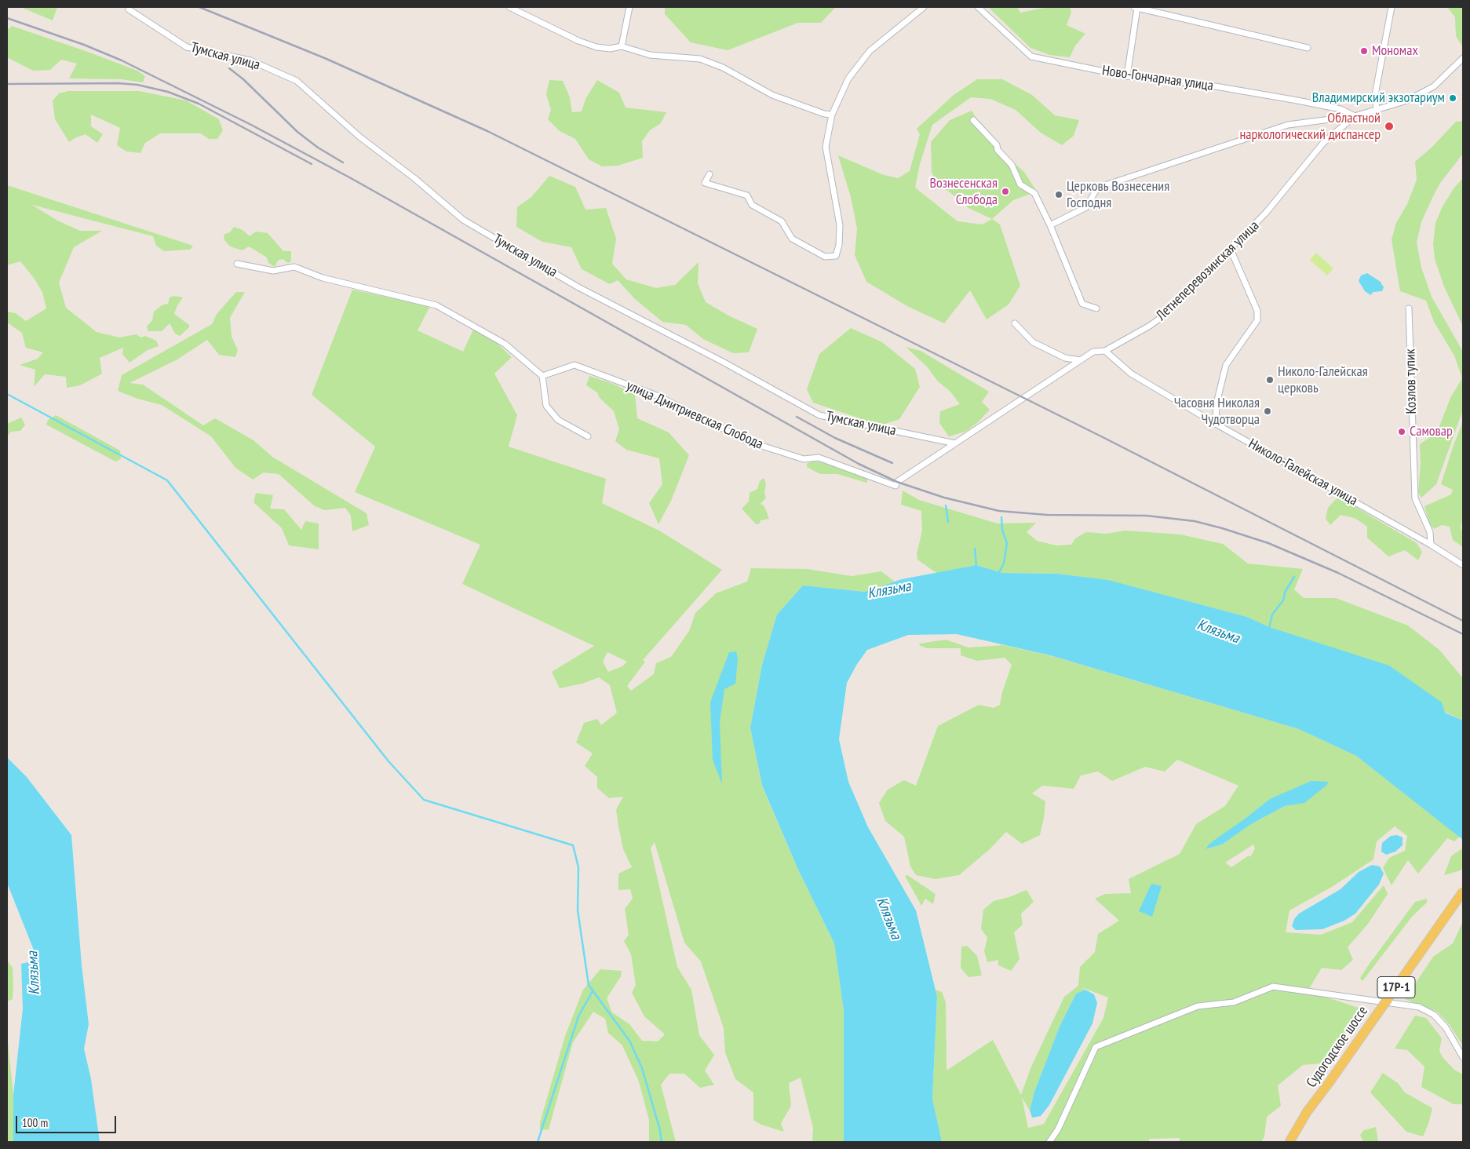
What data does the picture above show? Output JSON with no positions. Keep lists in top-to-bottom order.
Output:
{
  "streets": {
    "main road": ["17Р-1", "Судогодское шоссе"],
    "street": [
      "Тумская улица",
      "Ново-Гончарная улица",
      "Летнеперевозинская улица",
      "Козлов тупик",
      "улица Дмитриевская Слобода",
      "Николо-Галейская улица"
    ]
  },
  "crossings": [
    ["Тумская улица", "Летнеперевозинская улица"],
    ["Ново-Гончарная улица", "Летнеперевозинская улица"],
    ["Летнеперевозинская улица", "улица Дмитриевская Слобода"],
    ["Летнеперевозинская улица", "Николо-Галейская улица"],
    ["Козлов тупик", "Николо-Галейская улица"]
  ],
  "water": ["Клязьма"],
  "places": [
    "Мономах",
    "Владимирский экзотариум",
    "Областной наркологический диспансер",
    "Вознесенская Слобода",
    "Церковь Вознесения Господня",
    "Николо-Галейская церковь",
    "Часовня Николая Чудотворца",
    "Самовар"
  ],
  "scale_bar": "100 m"
}
